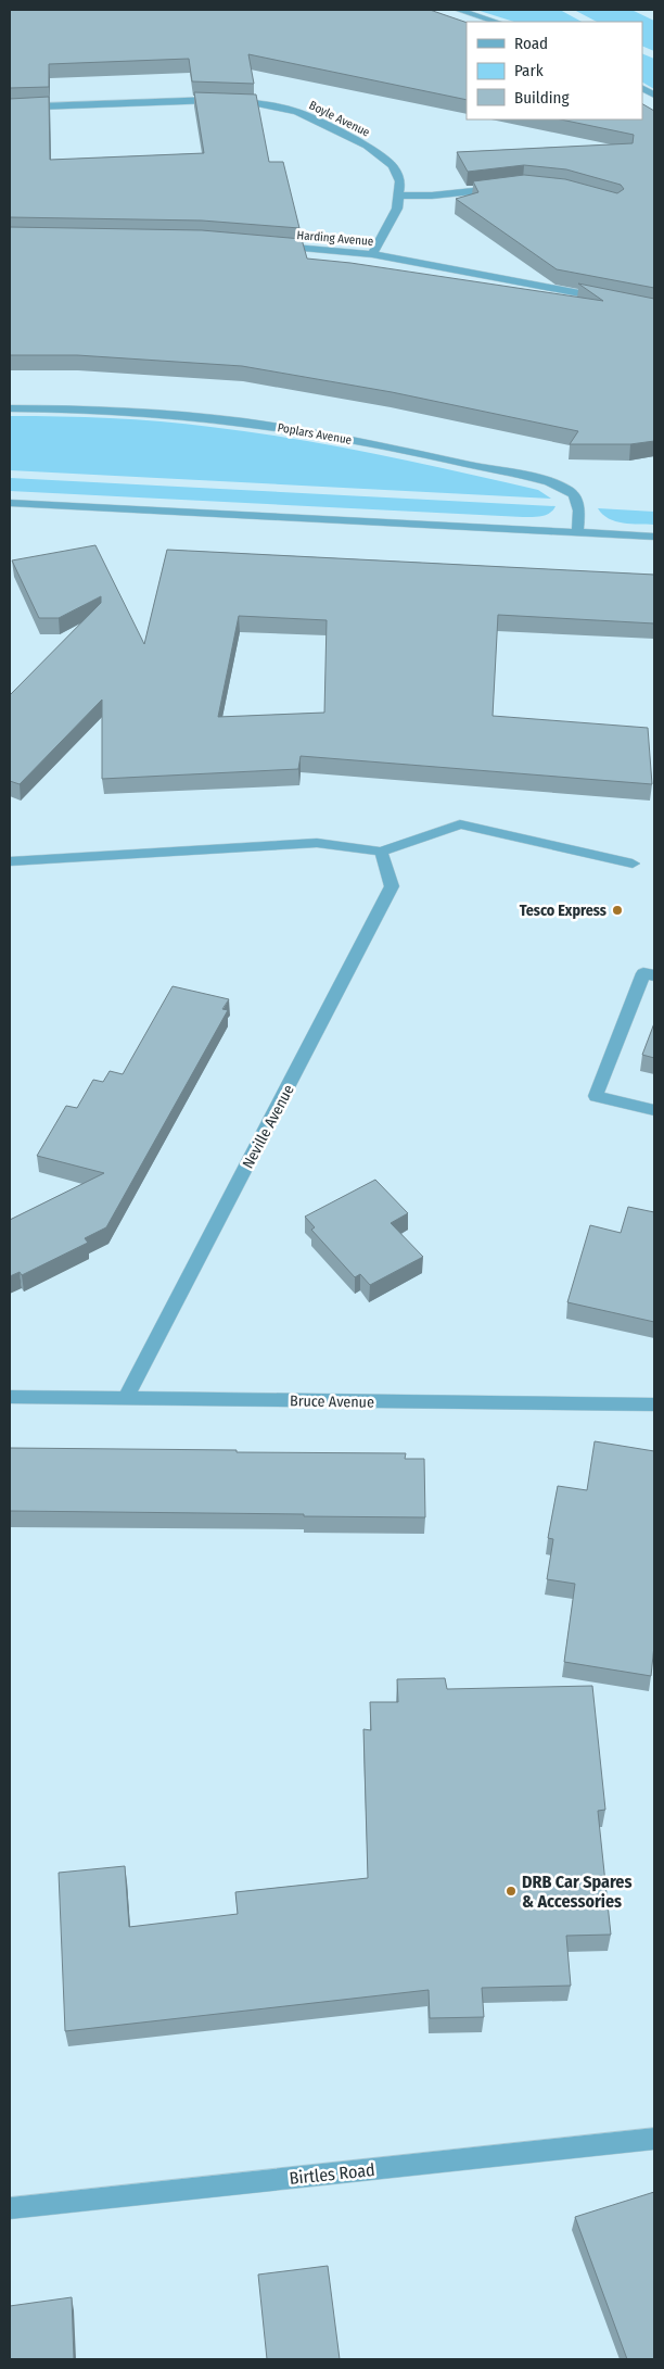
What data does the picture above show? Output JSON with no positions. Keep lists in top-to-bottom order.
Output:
{
  "streets": {
    "street": [
      "Boyle Avenue",
      "Harding Avenue",
      "Poplars Avenue",
      "Neville Avenue",
      "Bruce Avenue",
      "Birtles Road"
    ]
  },
  "crossings": [
    ["Neville Avenue", "Bruce Avenue"]
  ],
  "places": ["Tesco Express", "DRB Car Spares & Accessories"],
  "legend": ["Road", "Park", "Building"]
}
